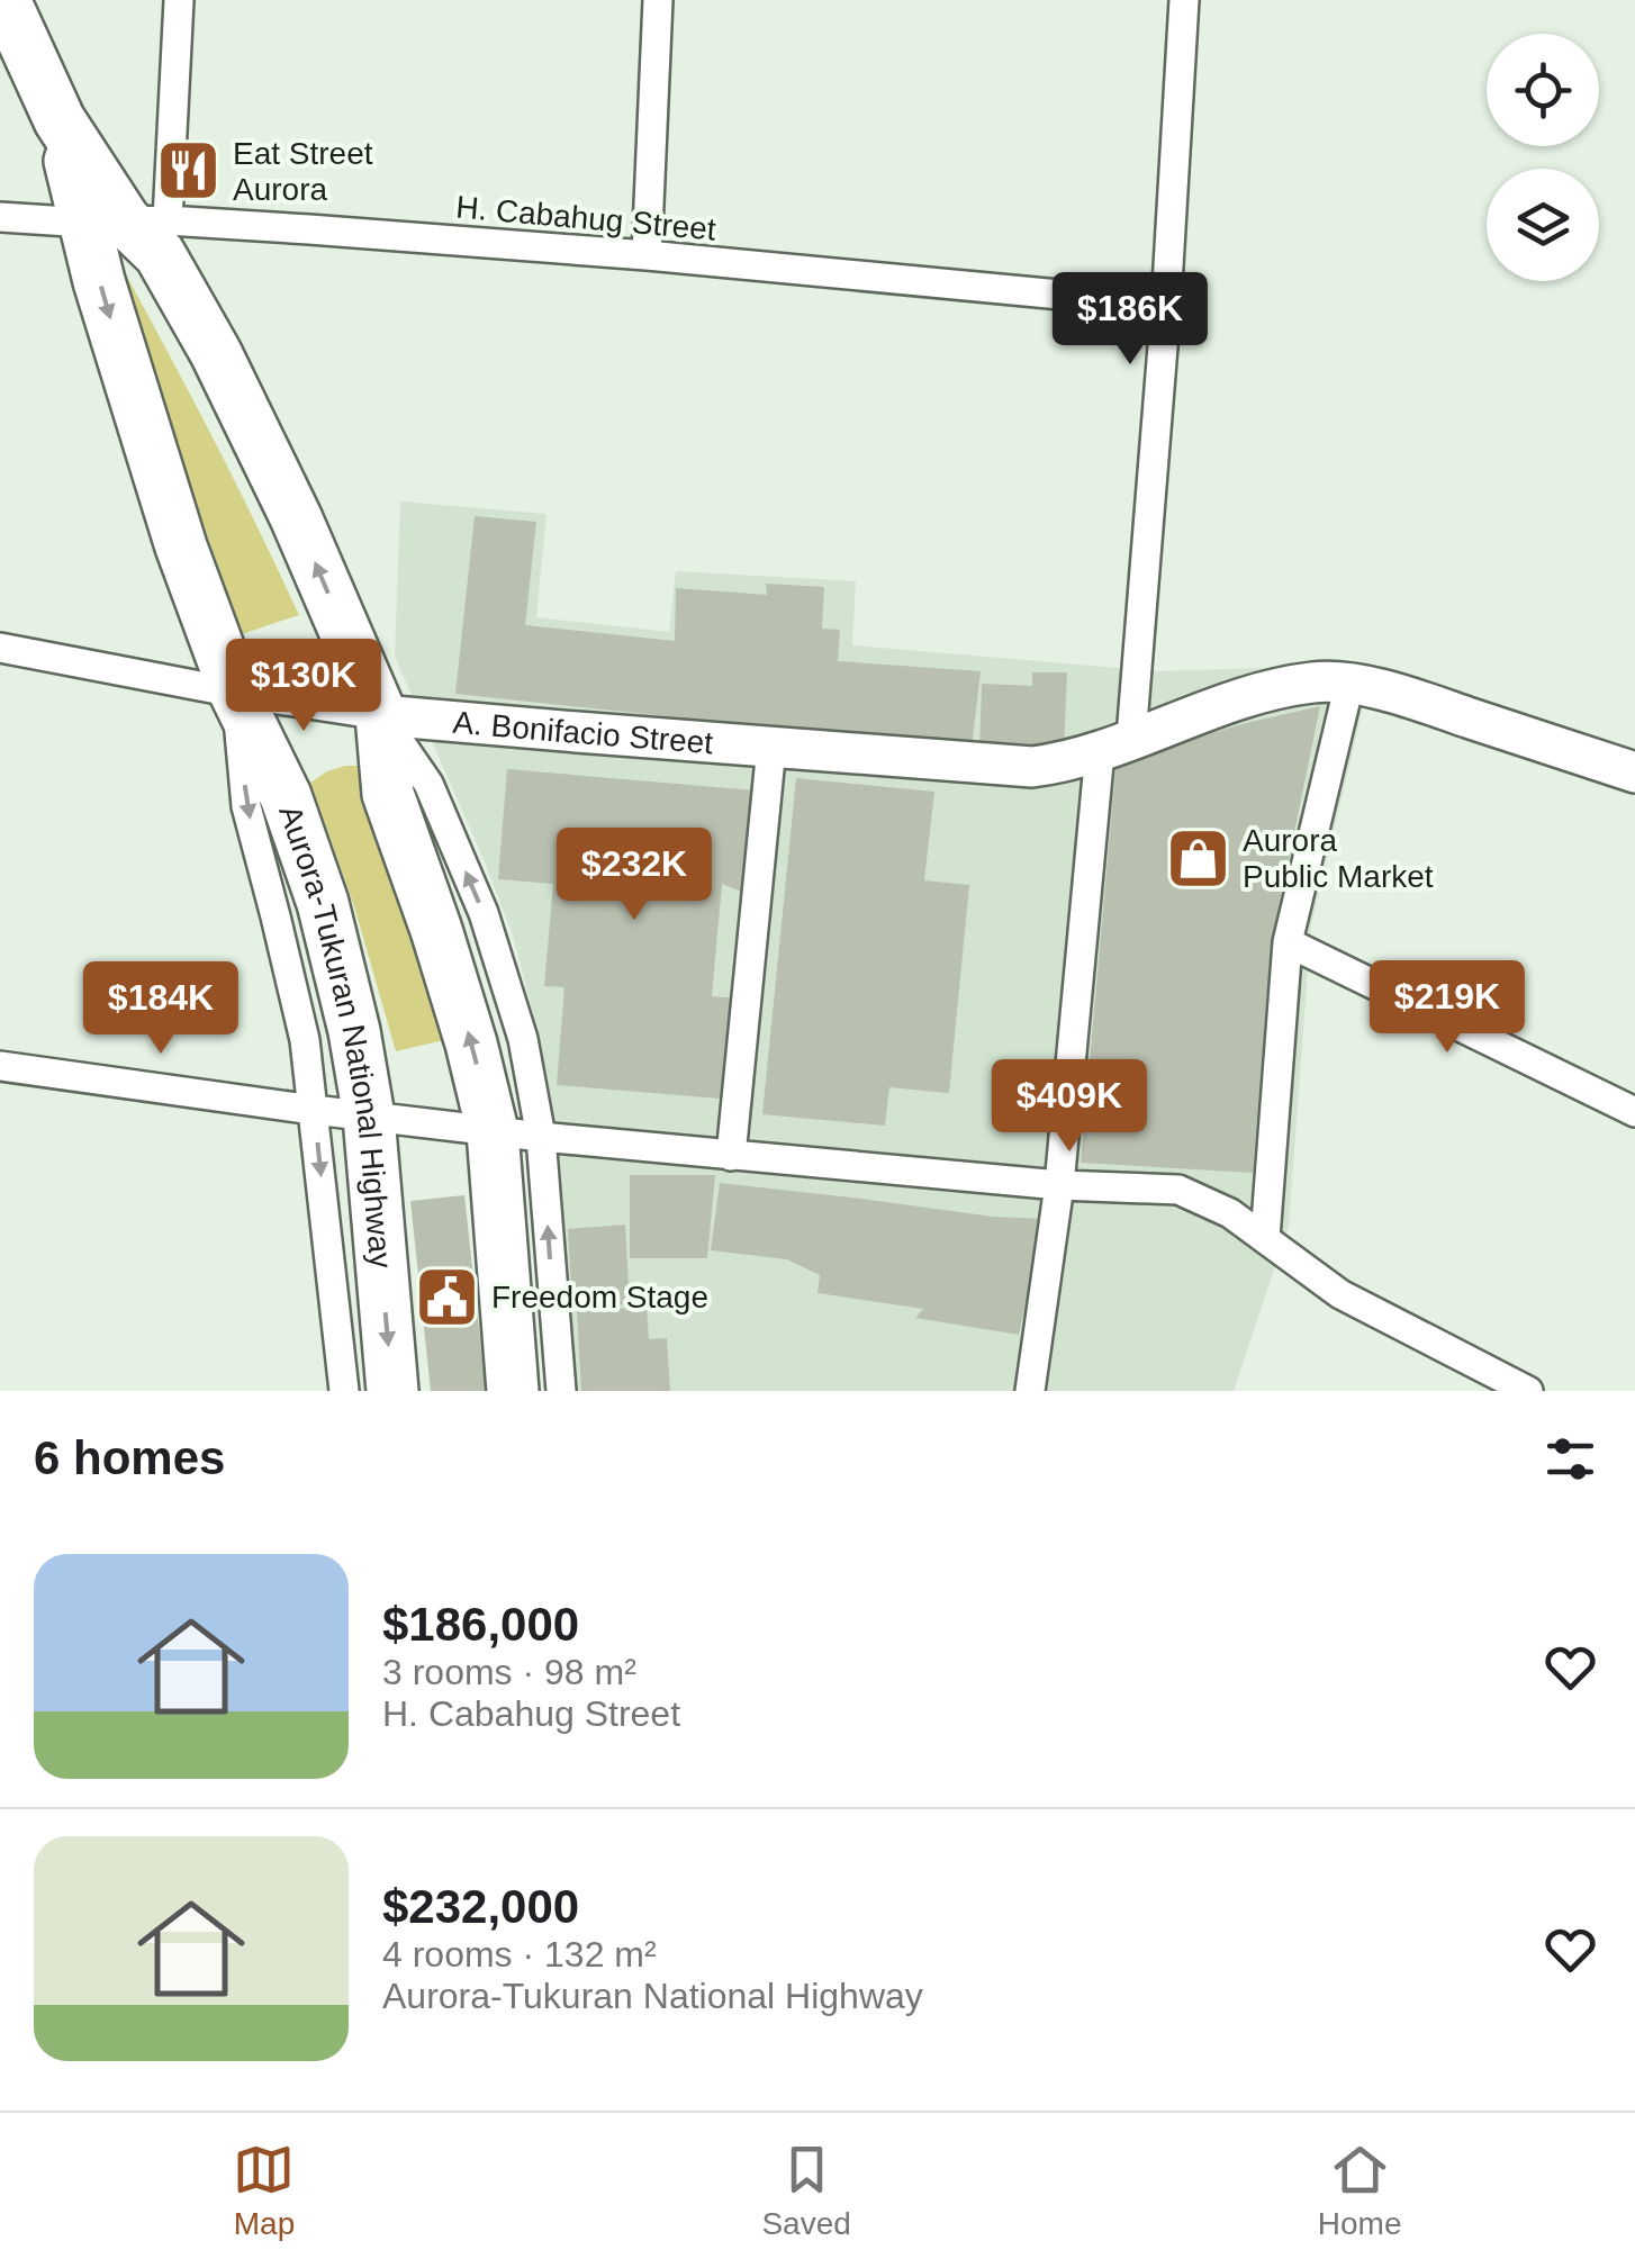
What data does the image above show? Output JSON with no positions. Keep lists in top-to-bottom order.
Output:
{
  "streets": {
    "highway": ["Aurora-Tukuran National Highway"],
    "street": ["H. Cabahug Street", "A. Bonifacio Street"]
  },
  "crossings": [
    ["H. Cabahug Street", "Aurora-Tukuran National Highway"],
    ["A. Bonifacio Street", "Aurora-Tukuran National Highway"]
  ],
  "places": {
    "restaurant": ["Eat Street Aurora"],
    "shop": ["Aurora Public Market"],
    "public building": ["Freedom Stage"]
  },
  "page": {
    "price": [
      "$186K",
      "$130K",
      "$232K",
      "$219K",
      "$184K",
      "$409K"
    ],
    "heading": "6 homes",
    "list": [
      {
        "name": "$186,000",
        "note": "3 rooms · 98 m² · H. Cabahug Street"
      },
      {
        "name": "$232,000",
        "note": "4 rooms · 132 m² · Aurora-Tukuran National Highway"
      }
    ],
    "tabs": ["Map", "Saved", "Home"]
  }
}
